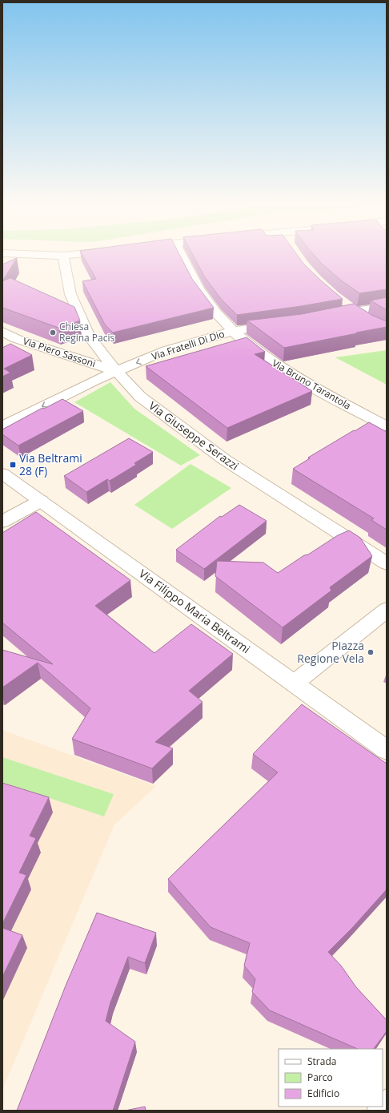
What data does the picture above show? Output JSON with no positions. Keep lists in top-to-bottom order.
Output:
{
  "streets": {
    "street": [
      "Via Fratelli Di Dio",
      "Via Piero Sassoni",
      "Via Bruno Tarantola",
      "Via Giuseppe Serazzi",
      "Via Filippo Maria Beltrami"
    ]
  },
  "crossings": [
    ["Via Fratelli Di Dio", "Via Piero Sassoni"],
    ["Via Fratelli Di Dio", "Via Bruno Tarantola"],
    ["Via Fratelli Di Dio", "Via Giuseppe Serazzi"],
    ["Via Piero Sassoni", "Via Giuseppe Serazzi"]
  ],
  "one_way": ["Via Fratelli Di Dio"],
  "places": {
    "other": ["Chiesa Regina Pacis", "Piazza Regione Vela"],
    "transit": ["Via Beltrami 28 (F)"]
  },
  "legend": ["Strada", "Parco", "Edificio"]
}
